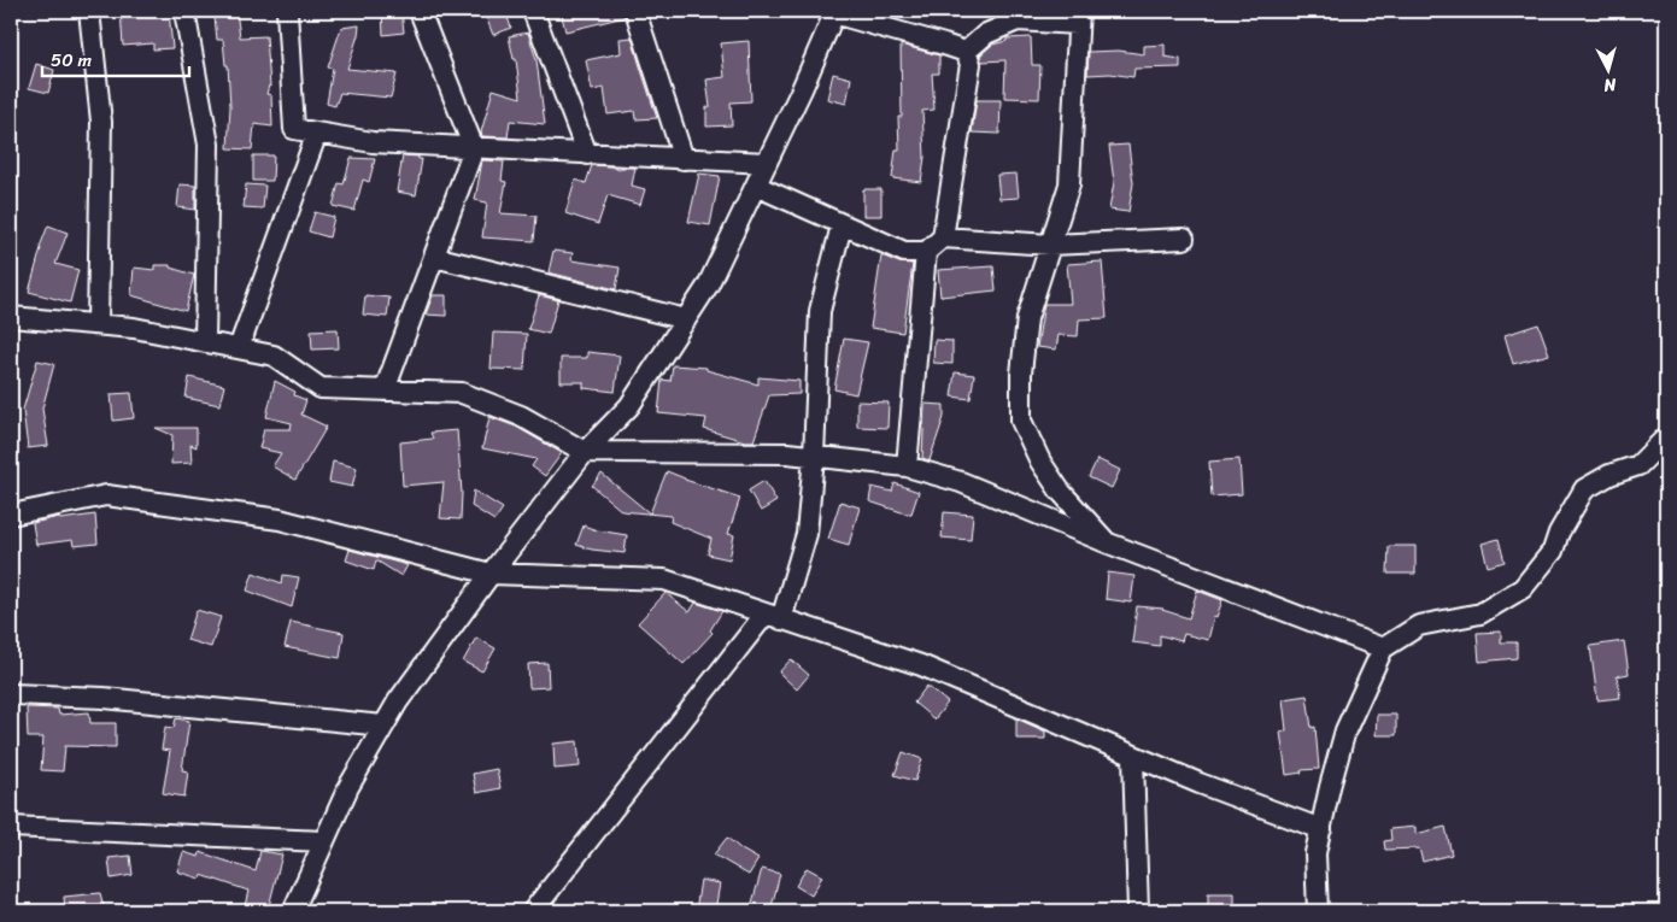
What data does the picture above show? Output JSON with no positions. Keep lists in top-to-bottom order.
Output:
{
  "scale_bar": "50 m",
  "north": "bottom"
}
